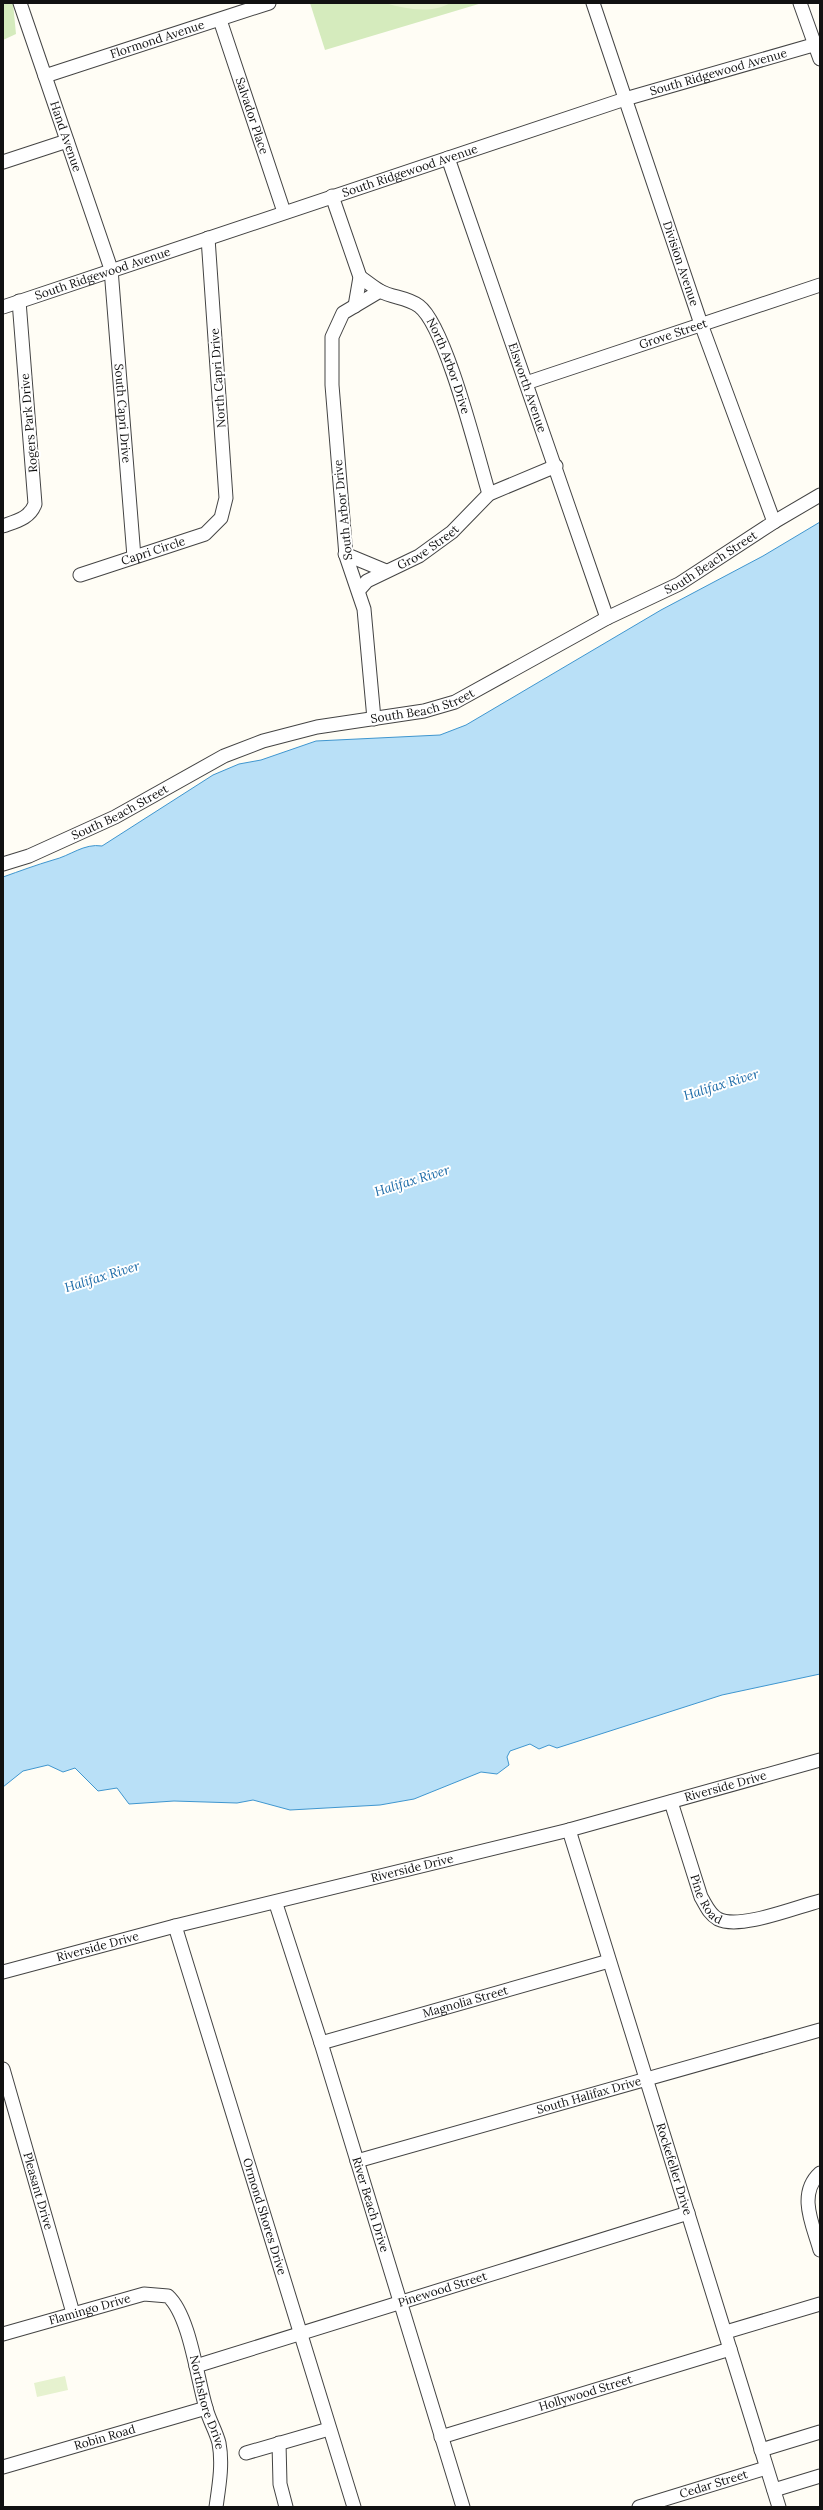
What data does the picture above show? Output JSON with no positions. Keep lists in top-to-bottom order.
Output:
{
  "streets": {
    "street": [
      "Flormond Avenue",
      "South Ridgewood Avenue",
      "Salvador Place",
      "Hand Avenue",
      "Division Avenue",
      "Grove Street",
      "North Arbor Drive",
      "North Capri Drive",
      "Elsworth Avenue",
      "South Capri Drive",
      "Rogers Park Drive",
      "South Arbor Drive",
      "Capri Circle",
      "South Beach Street",
      "Riverside Drive",
      "Pine Road",
      "Magnolia Street",
      "South Halifax Drive",
      "Rockefeller Drive",
      "Pleasant Drive",
      "River Beach Drive",
      "Ormond Shores Drive",
      "Pinewood Street",
      "Flamingo Drive",
      "Hollywood Street",
      "Northshore Drive",
      "Robin Road",
      "Cedar Street"
    ]
  },
  "crossings": [
    ["Flormond Avenue", "Salvador Place"],
    ["Flormond Avenue", "Hand Avenue"],
    ["South Ridgewood Avenue", "Salvador Place"],
    ["South Ridgewood Avenue", "Hand Avenue"],
    ["South Ridgewood Avenue", "Division Avenue"],
    ["South Ridgewood Avenue", "North Capri Drive"],
    ["South Ridgewood Avenue", "Elsworth Avenue"],
    ["South Ridgewood Avenue", "South Capri Drive"],
    ["South Ridgewood Avenue", "Rogers Park Drive"],
    ["Hand Avenue", "South Capri Drive"],
    ["Division Avenue", "Grove Street"],
    ["Division Avenue", "South Beach Street"],
    ["Grove Street", "North Arbor Drive"],
    ["Grove Street", "Elsworth Avenue"],
    ["Grove Street", "South Arbor Drive"],
    ["North Arbor Drive", "South Arbor Drive"],
    ["North Capri Drive", "Capri Circle"],
    ["Elsworth Avenue", "South Beach Street"],
    ["South Capri Drive", "Capri Circle"],
    ["South Arbor Drive", "South Beach Street"],
    ["Riverside Drive", "Pine Road"],
    ["Riverside Drive", "Rockefeller Drive"],
    ["Riverside Drive", "River Beach Drive"],
    ["Riverside Drive", "Ormond Shores Drive"],
    ["Magnolia Street", "Rockefeller Drive"],
    ["Magnolia Street", "River Beach Drive"],
    ["South Halifax Drive", "Rockefeller Drive"],
    ["South Halifax Drive", "River Beach Drive"],
    ["Rockefeller Drive", "Pinewood Street"],
    ["Rockefeller Drive", "Hollywood Street"],
    ["Rockefeller Drive", "Cedar Street"],
    ["Pleasant Drive", "Flamingo Drive"],
    ["River Beach Drive", "Pinewood Street"],
    ["River Beach Drive", "Hollywood Street"],
    ["Ormond Shores Drive", "Pinewood Street"],
    ["Pinewood Street", "Northshore Drive"],
    ["Flamingo Drive", "Northshore Drive"],
    ["Northshore Drive", "Robin Road"]
  ],
  "water": ["Halifax River"]
}
